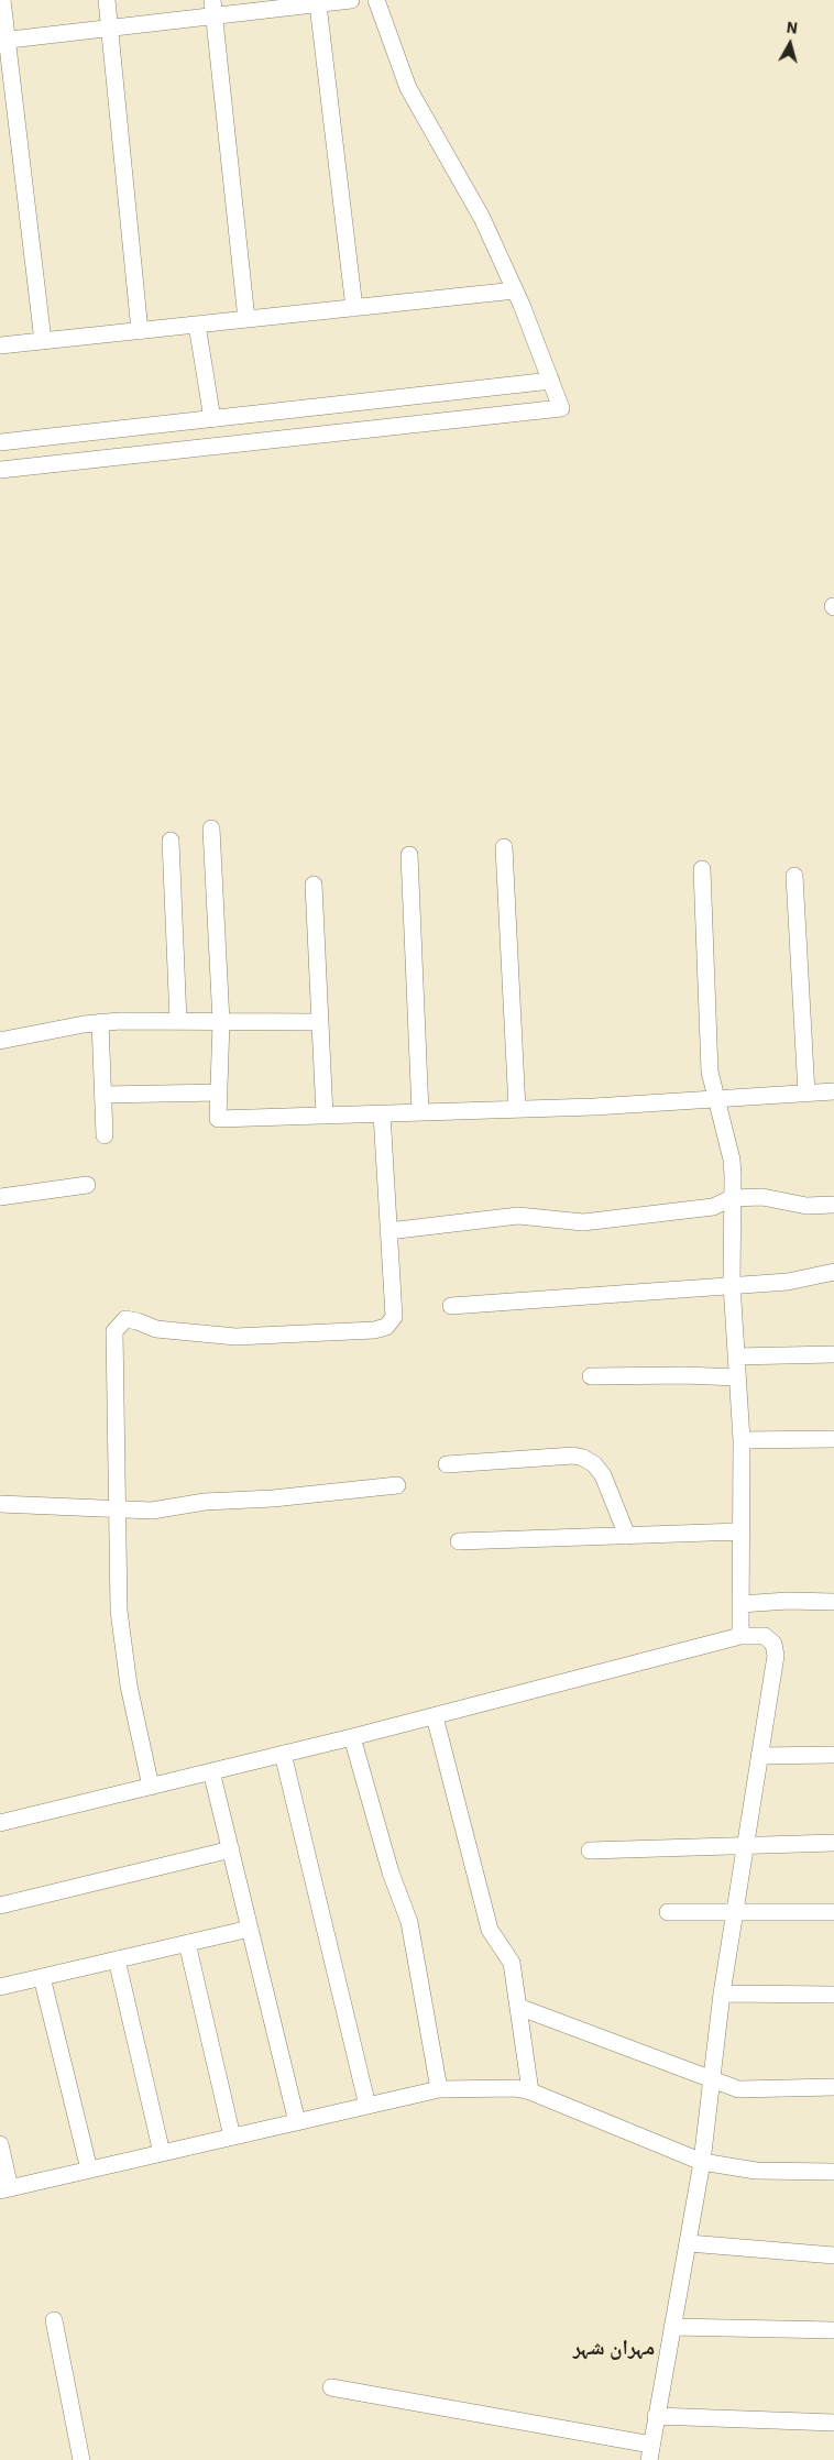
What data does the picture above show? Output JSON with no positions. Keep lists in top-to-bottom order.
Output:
{
  "districts": ["مہران شہر"],
  "north": "top"
}
